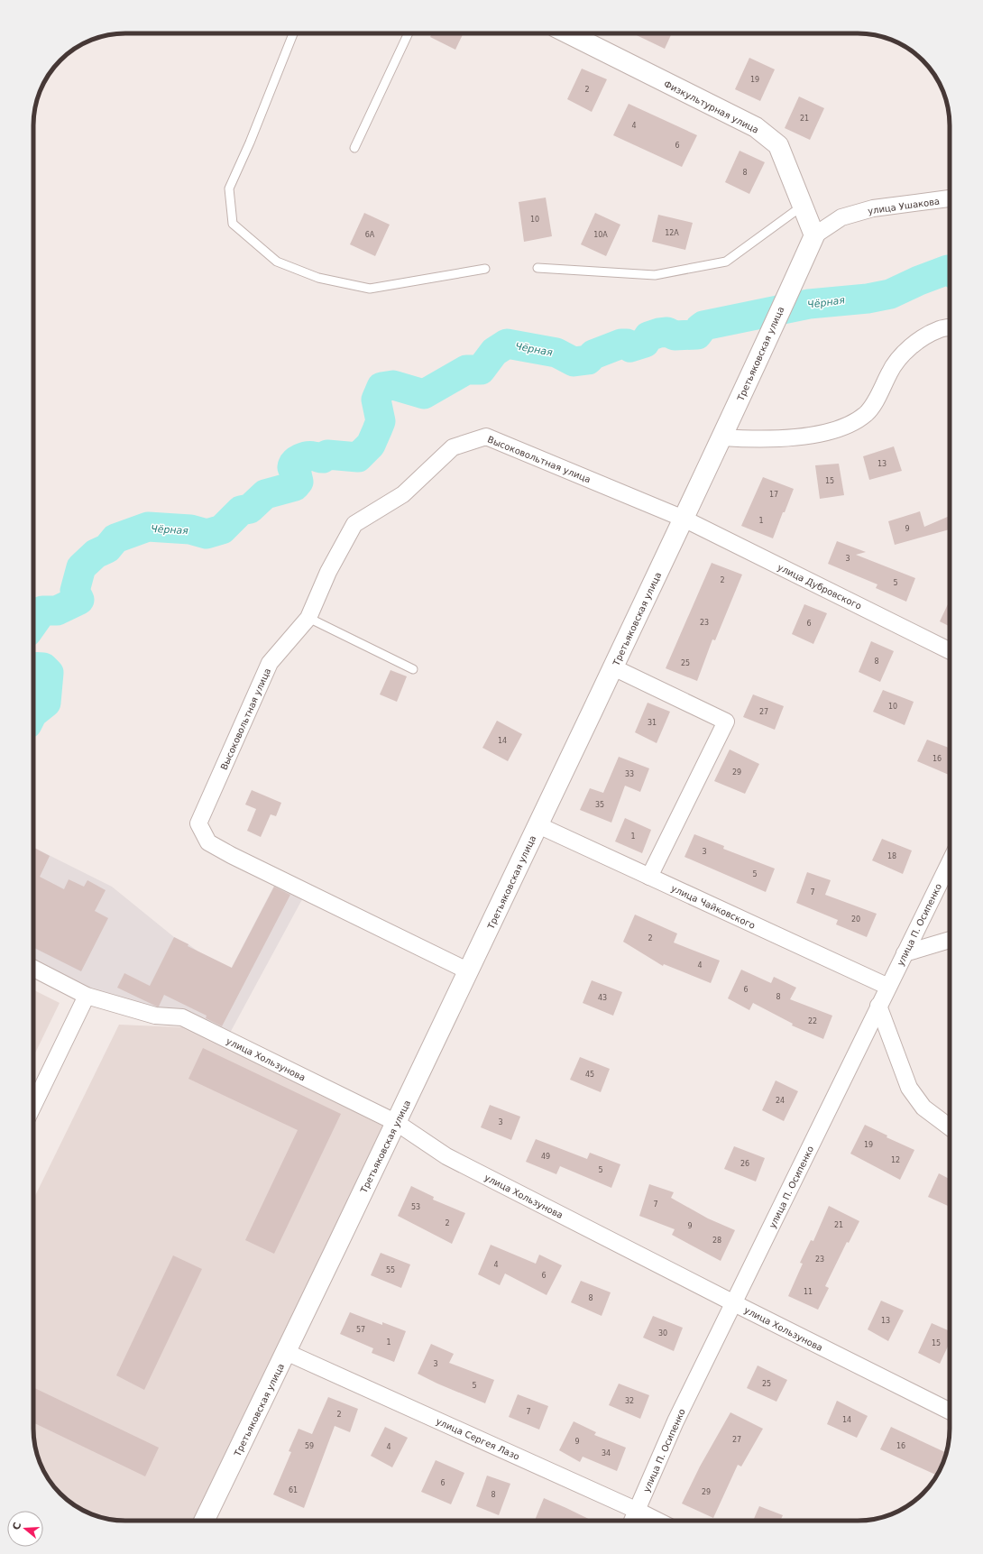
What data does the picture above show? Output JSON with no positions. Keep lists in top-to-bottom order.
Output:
{
  "streets": {
    "street": [
      "Физкультурная улица",
      "улица Ушакова",
      "Третьяковская улица",
      "Высоковольтная улица",
      "улица Дубровского",
      "улица Чайковского",
      "улица П. Осипенко",
      "улица Хользунова",
      "улица Сергея Лазо"
    ]
  },
  "crossings": [
    ["Физкультурная улица", "улица Ушакова"],
    ["Физкультурная улица", "Третьяковская улица"],
    ["улица Ушакова", "Третьяковская улица"],
    ["Третьяковская улица", "Высоковольтная улица"],
    ["Третьяковская улица", "улица Дубровского"],
    ["Третьяковская улица", "улица Чайковского"],
    ["Третьяковская улица", "улица Хользунова"],
    ["Третьяковская улица", "улица Сергея Лазо"],
    ["Высоковольтная улица", "улица Дубровского"],
    ["улица Чайковского", "улица П. Осипенко"],
    ["улица П. Осипенко", "улица Хользунова"],
    ["улица П. Осипенко", "улица Сергея Лазо"]
  ],
  "water": ["Чёрная"],
  "house_numbers": [
    "19",
    "2",
    "21",
    "4",
    "6",
    "8",
    "10",
    "12А",
    "6А",
    "10А",
    "13",
    "15",
    "17",
    "1",
    "9",
    "3",
    "2",
    "5",
    "23",
    "6",
    "8",
    "25",
    "10",
    "27",
    "31",
    "14",
    "16",
    "29",
    "33",
    "35",
    "1",
    "3",
    "18",
    "5",
    "7",
    "20",
    "2",
    "4",
    "6",
    "8",
    "43",
    "22",
    "45",
    "24",
    "3",
    "19",
    "49",
    "12",
    "26",
    "5",
    "7",
    "53",
    "2",
    "21",
    "9",
    "28",
    "23",
    "4",
    "55",
    "6",
    "11",
    "8",
    "13",
    "57",
    "30",
    "1",
    "15",
    "3",
    "25",
    "5",
    "32",
    "7",
    "2",
    "14",
    "27",
    "9",
    "59",
    "16",
    "4",
    "34",
    "6",
    "61",
    "29",
    "8"
  ],
  "north": "left"
}
